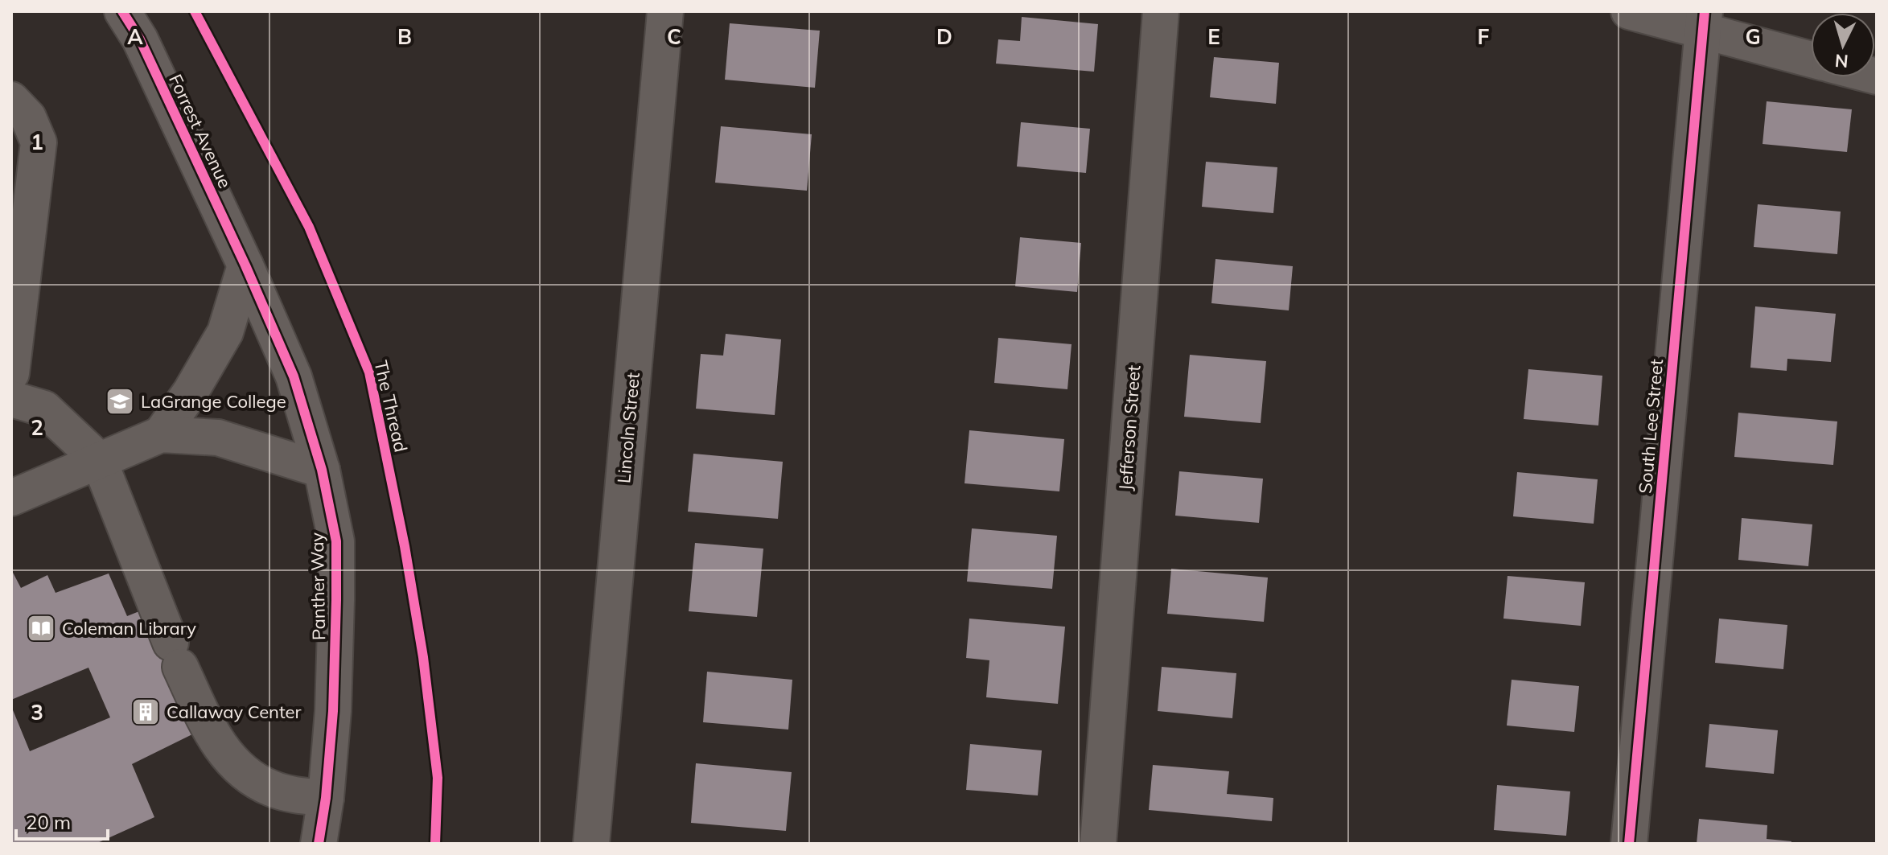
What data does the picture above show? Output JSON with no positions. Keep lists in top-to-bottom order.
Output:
{
  "streets": {
    "street": [
      "Forrest Avenue",
      "South Lee Street",
      "Lincoln Street",
      "Jefferson Street",
      "Panther Way"
    ],
    "cycle path": ["The Thread"]
  },
  "crossings": [
    ["Forrest Avenue", "Panther Way"]
  ],
  "places": {
    "school or university": ["LaGrange College"],
    "library": ["Coleman Library"],
    "building": ["Callaway Center"]
  },
  "scale_bar": "20 m",
  "north": "bottom",
  "grid": {
    "columns": [
      "A",
      "B",
      "C",
      "D",
      "E",
      "F",
      "G"
    ],
    "rows": ["1", "2", "3"]
  }
}
